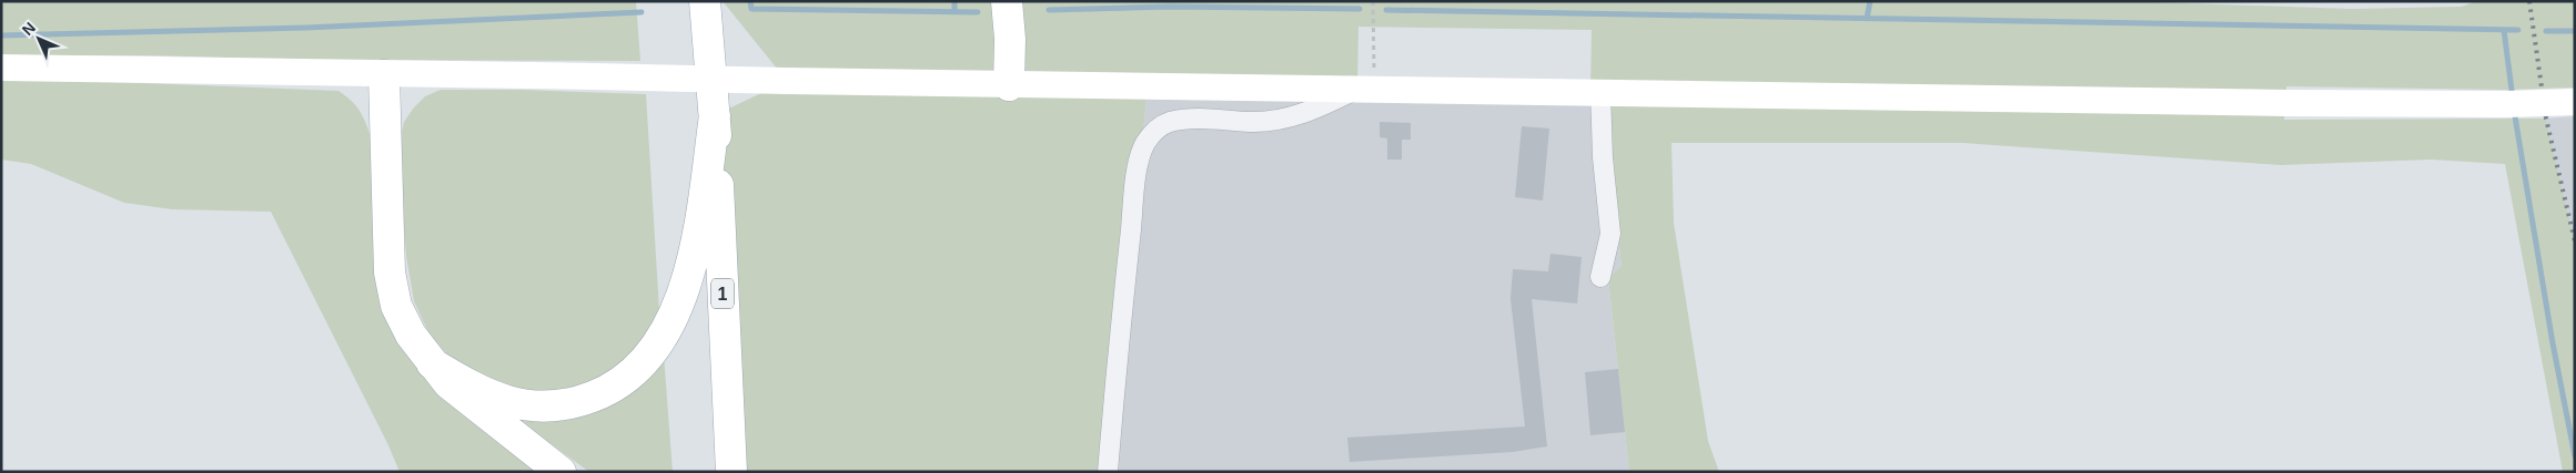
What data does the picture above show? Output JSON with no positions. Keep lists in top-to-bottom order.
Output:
{
  "streets": {
    "main road": ["1"]
  },
  "north": "top left"
}
